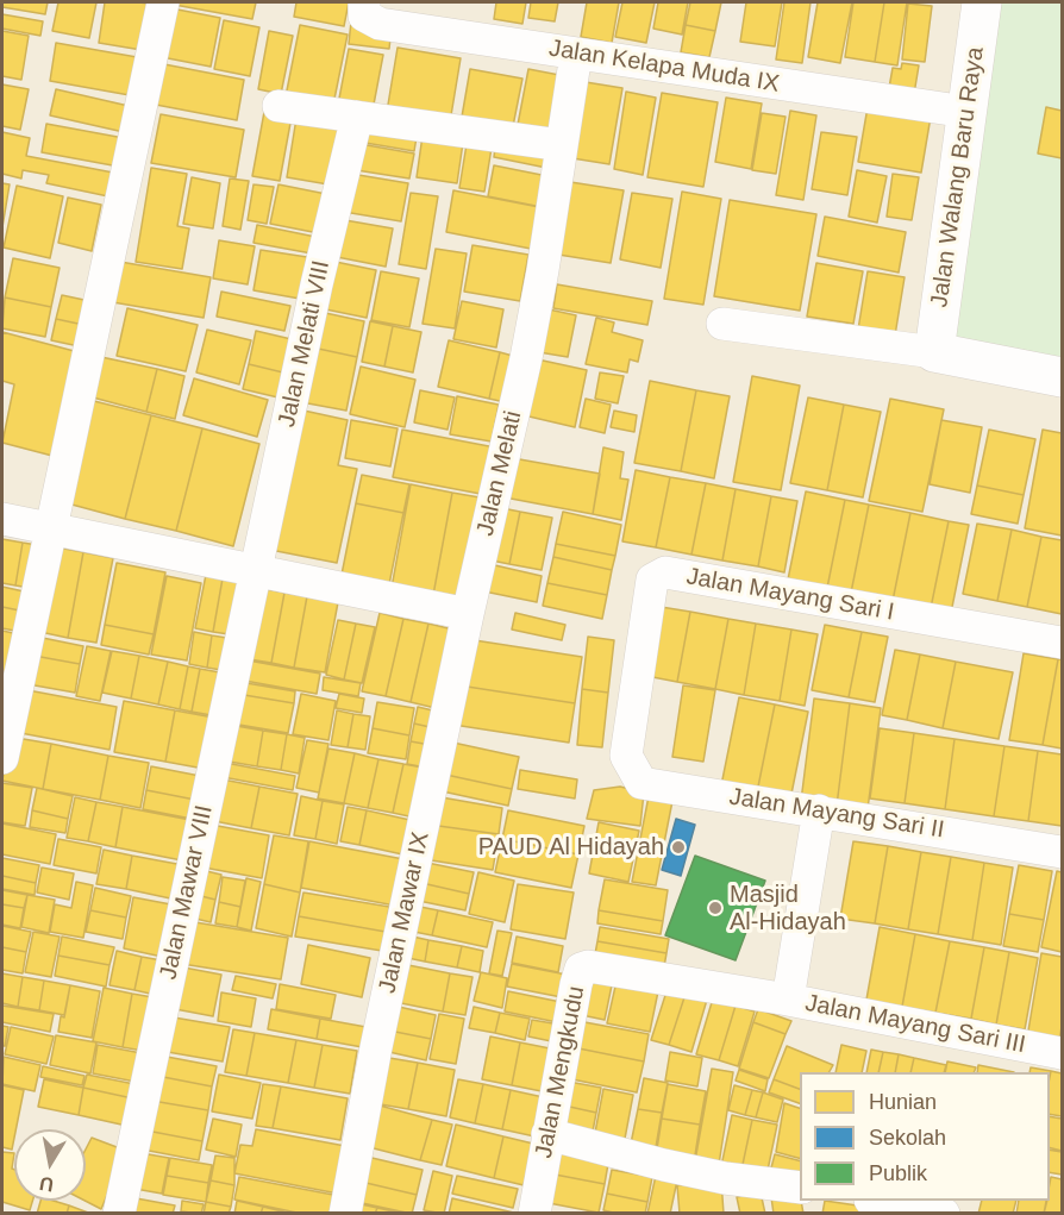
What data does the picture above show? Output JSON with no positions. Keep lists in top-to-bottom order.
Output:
{
  "streets": {
    "street": [
      "Jalan Kelapa Muda IX",
      "Jalan Walang Baru Raya",
      "Jalan Melati VIII",
      "Jalan Melati",
      "Jalan Mayang Sari I",
      "Jalan Mayang Sari II",
      "Jalan Mawar VIII",
      "Jalan Mawar IX",
      "Jalan Mayang Sari III",
      "Jalan Mengkudu"
    ]
  },
  "crossings": [
    ["Jalan Kelapa Muda IX", "Jalan Walang Baru Raya"],
    ["Jalan Kelapa Muda IX", "Jalan Melati"],
    ["Jalan Melati VIII", "Jalan Mawar VIII"],
    ["Jalan Melati", "Jalan Mawar IX"],
    ["Jalan Mayang Sari I", "Jalan Mayang Sari II"],
    ["Jalan Mayang Sari II", "Jalan Mayang Sari III"],
    ["Jalan Mayang Sari III", "Jalan Mengkudu"]
  ],
  "places": ["PAUD Al Hidayah", "Masjid Al-Hidayah"],
  "legend": ["Hunian", "Sekolah", "Publik"],
  "north": "bottom"
}
